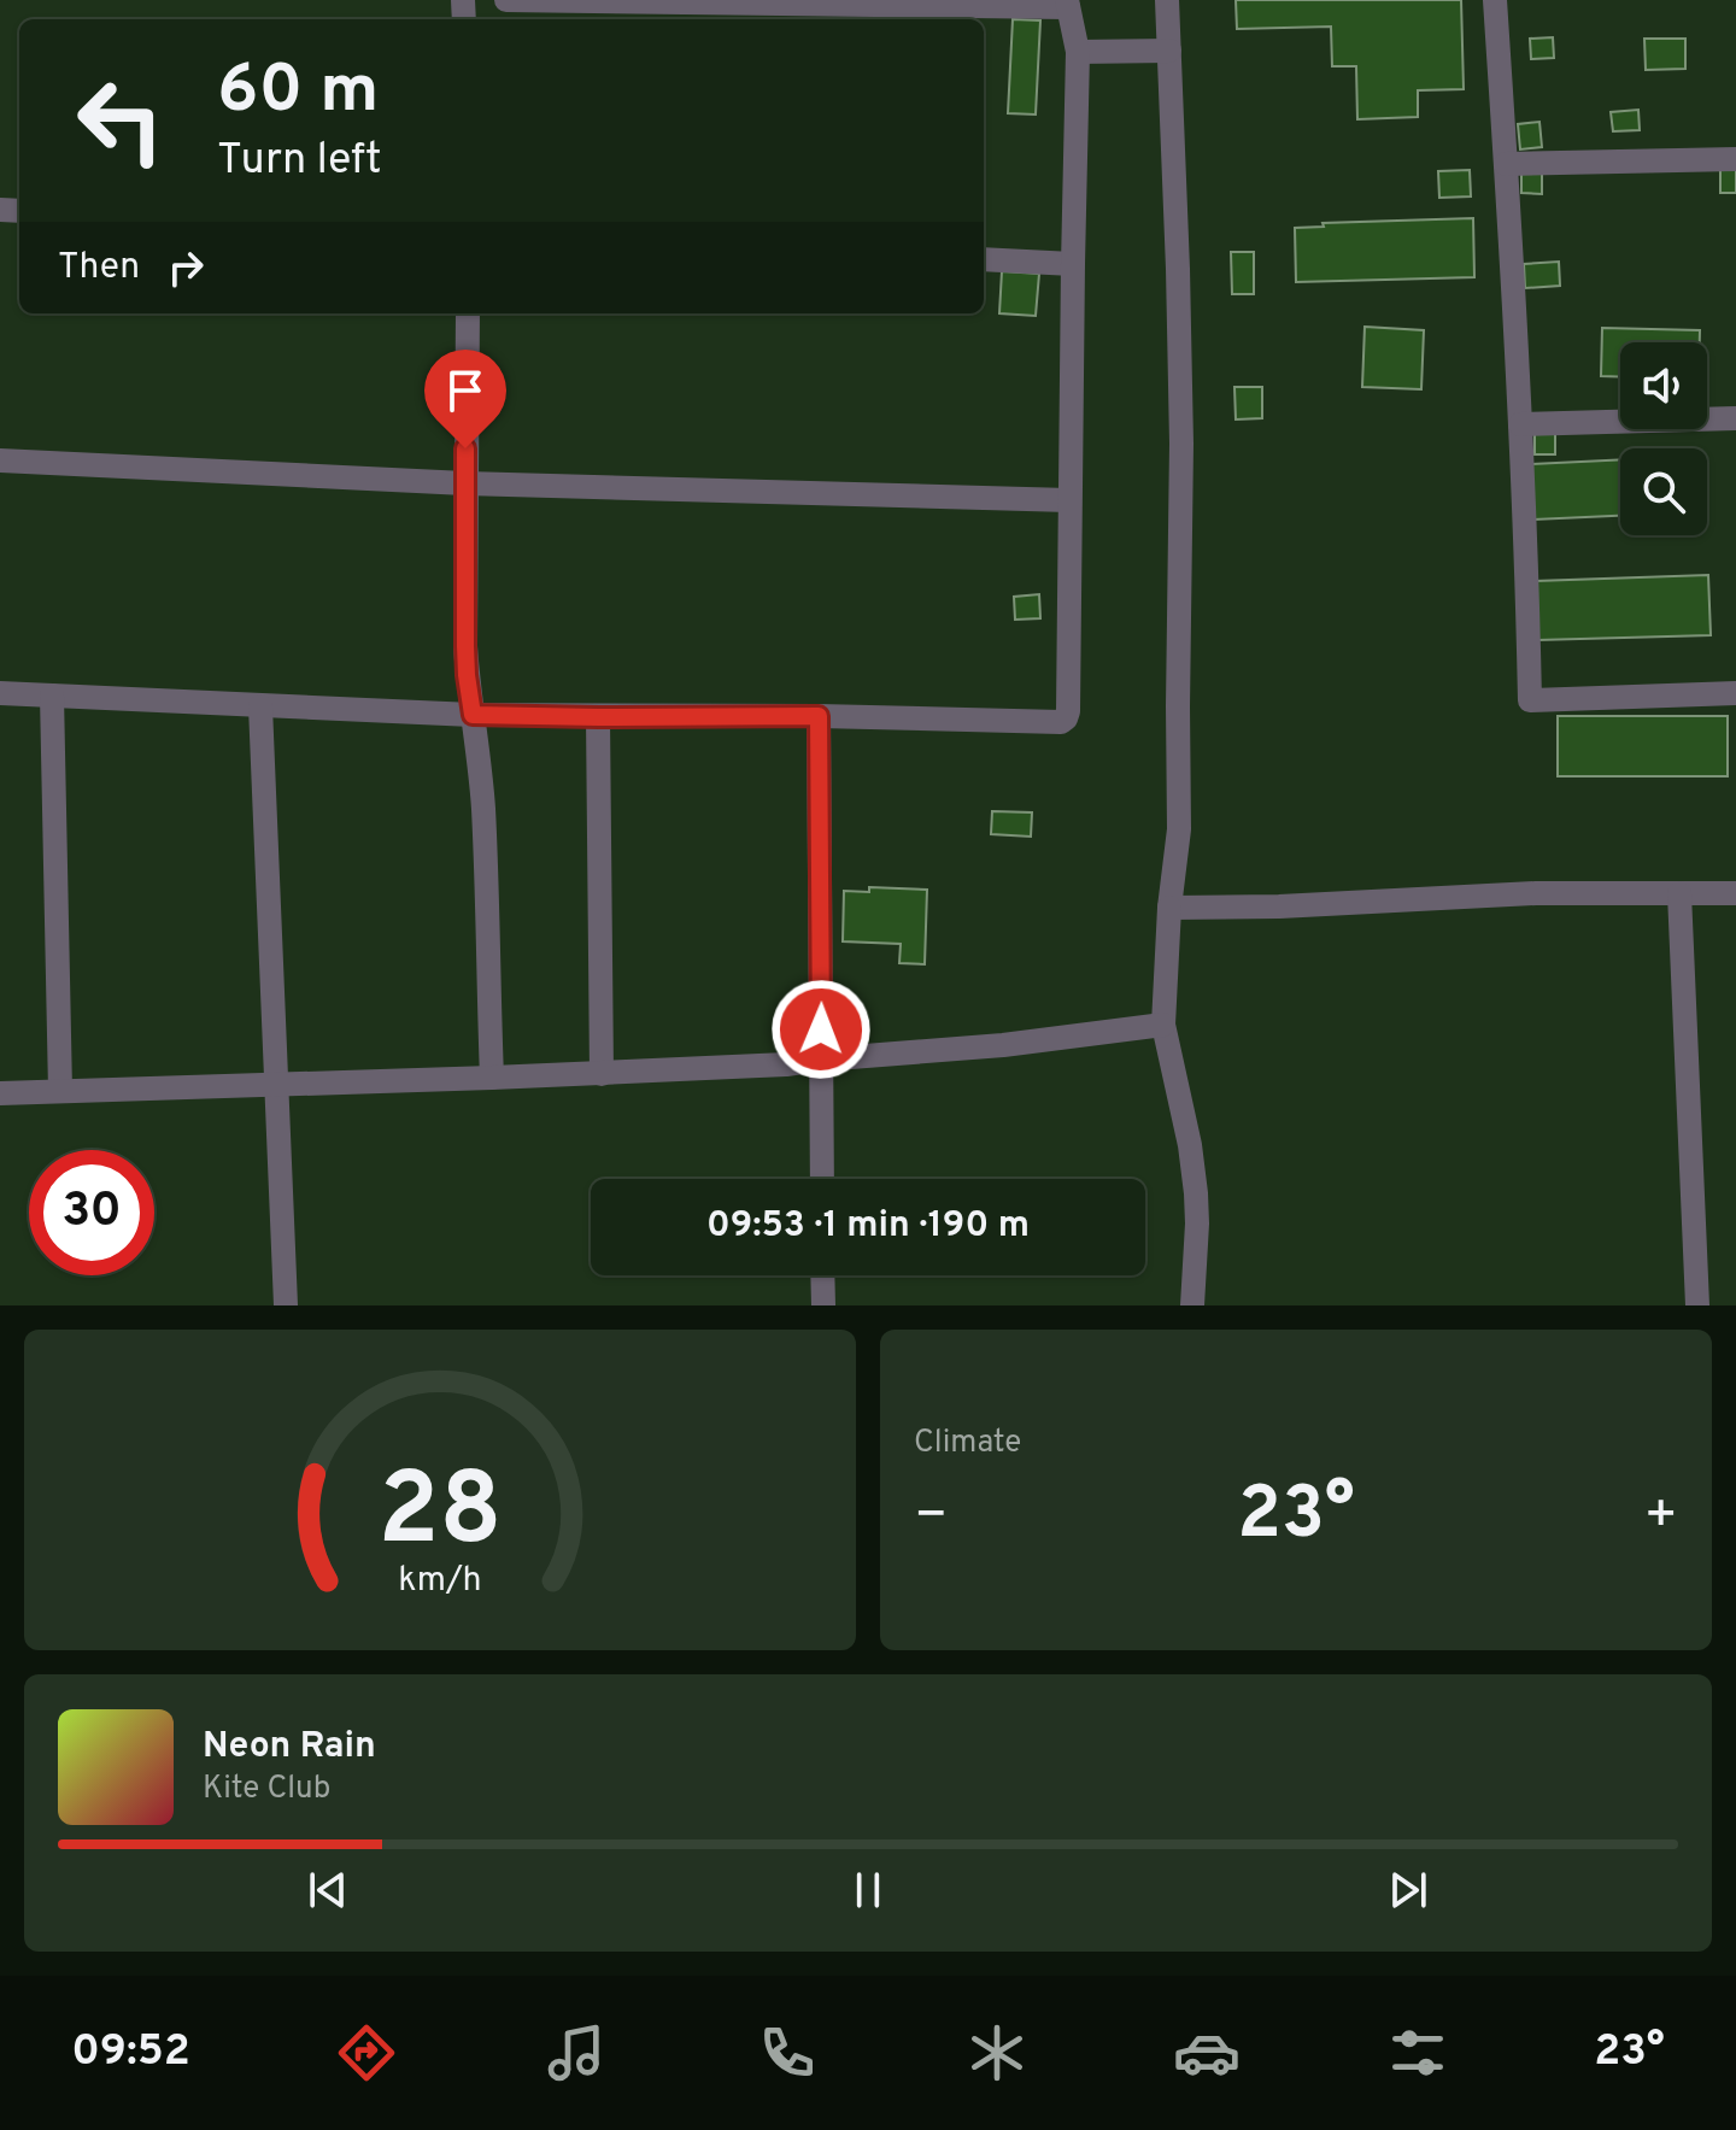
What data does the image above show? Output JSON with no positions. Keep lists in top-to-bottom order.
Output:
{
  "page": {
    "turn": ["60 m", "Turn left"],
    "then": "Then",
    "limit": "30",
    "trip": "09:53 · 1 min · 190 m",
    "tile": "Climate",
    "heat": ["−", "23°", "+"],
    "song": ["Neon Rain", "Kite Club"],
    "tabs": ["09:52", "23°"],
    "gauge": ["28", "km/h"]
  }
}
